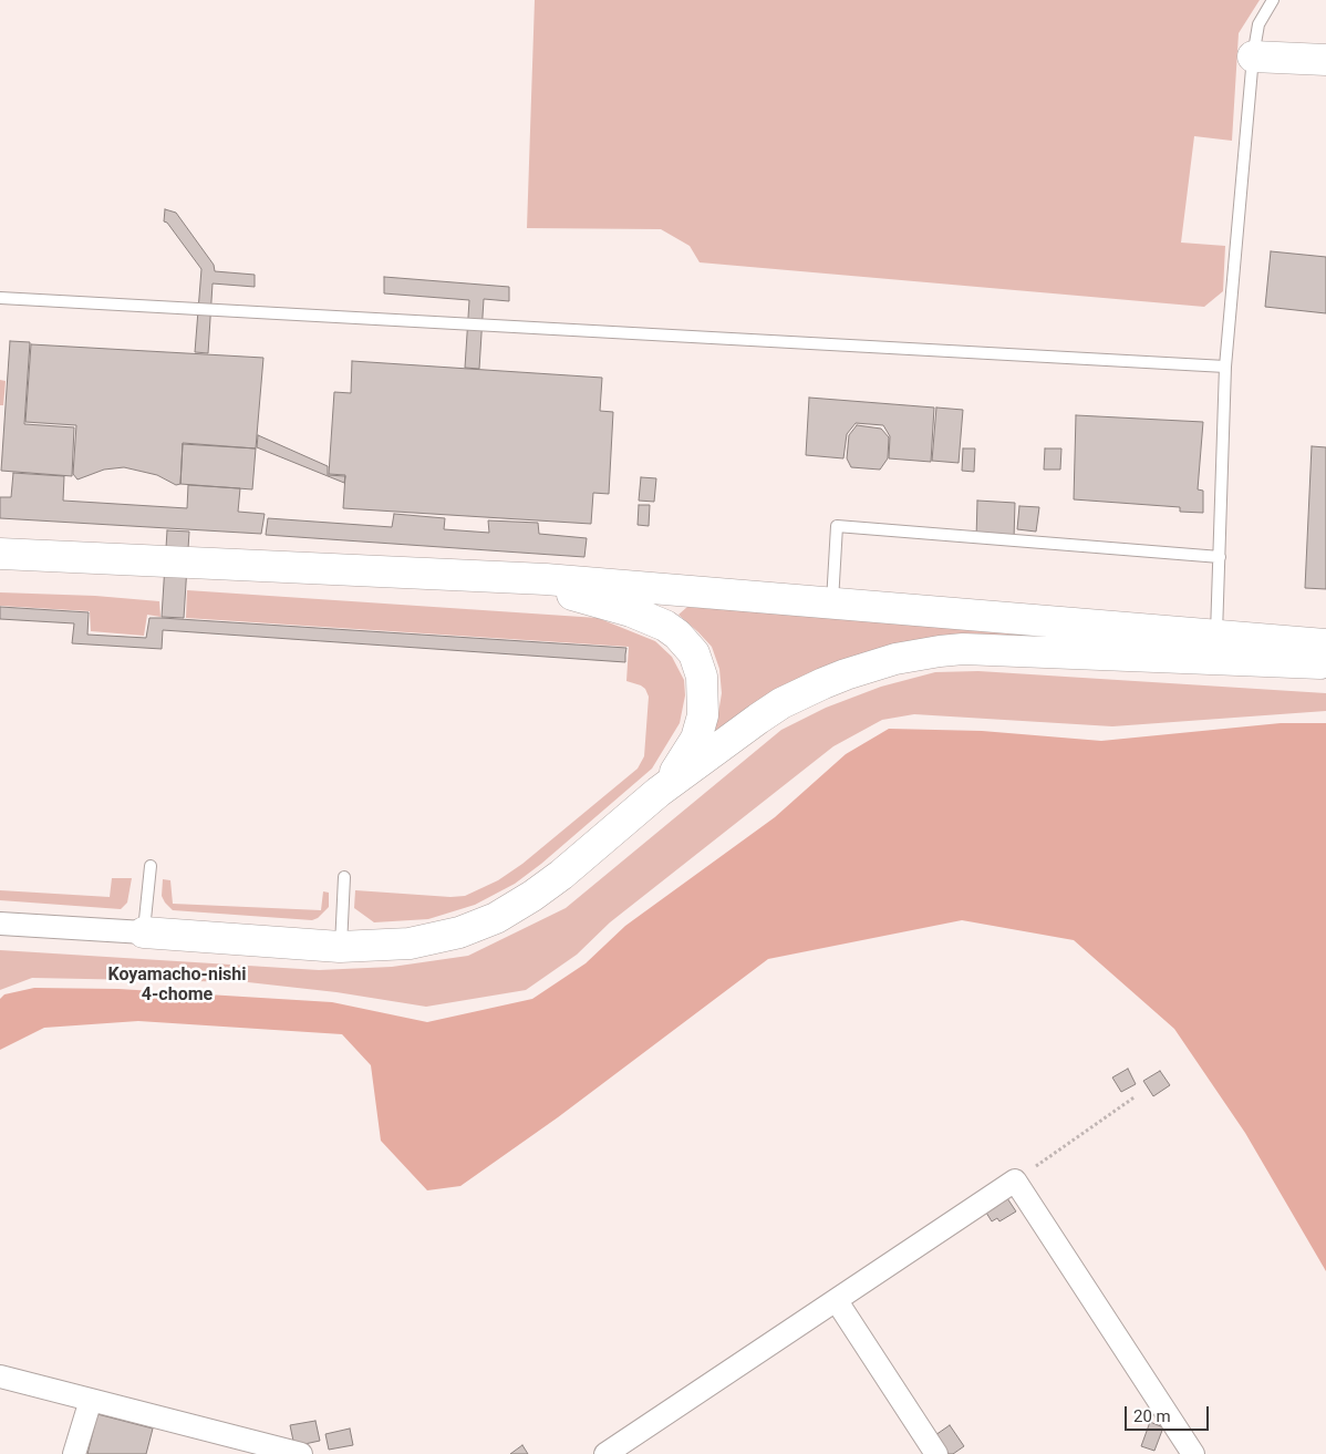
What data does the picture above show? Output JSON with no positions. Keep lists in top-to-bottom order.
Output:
{
  "districts": ["Koyamacho-nishi 4-chome"],
  "scale_bar": "20 m"
}
